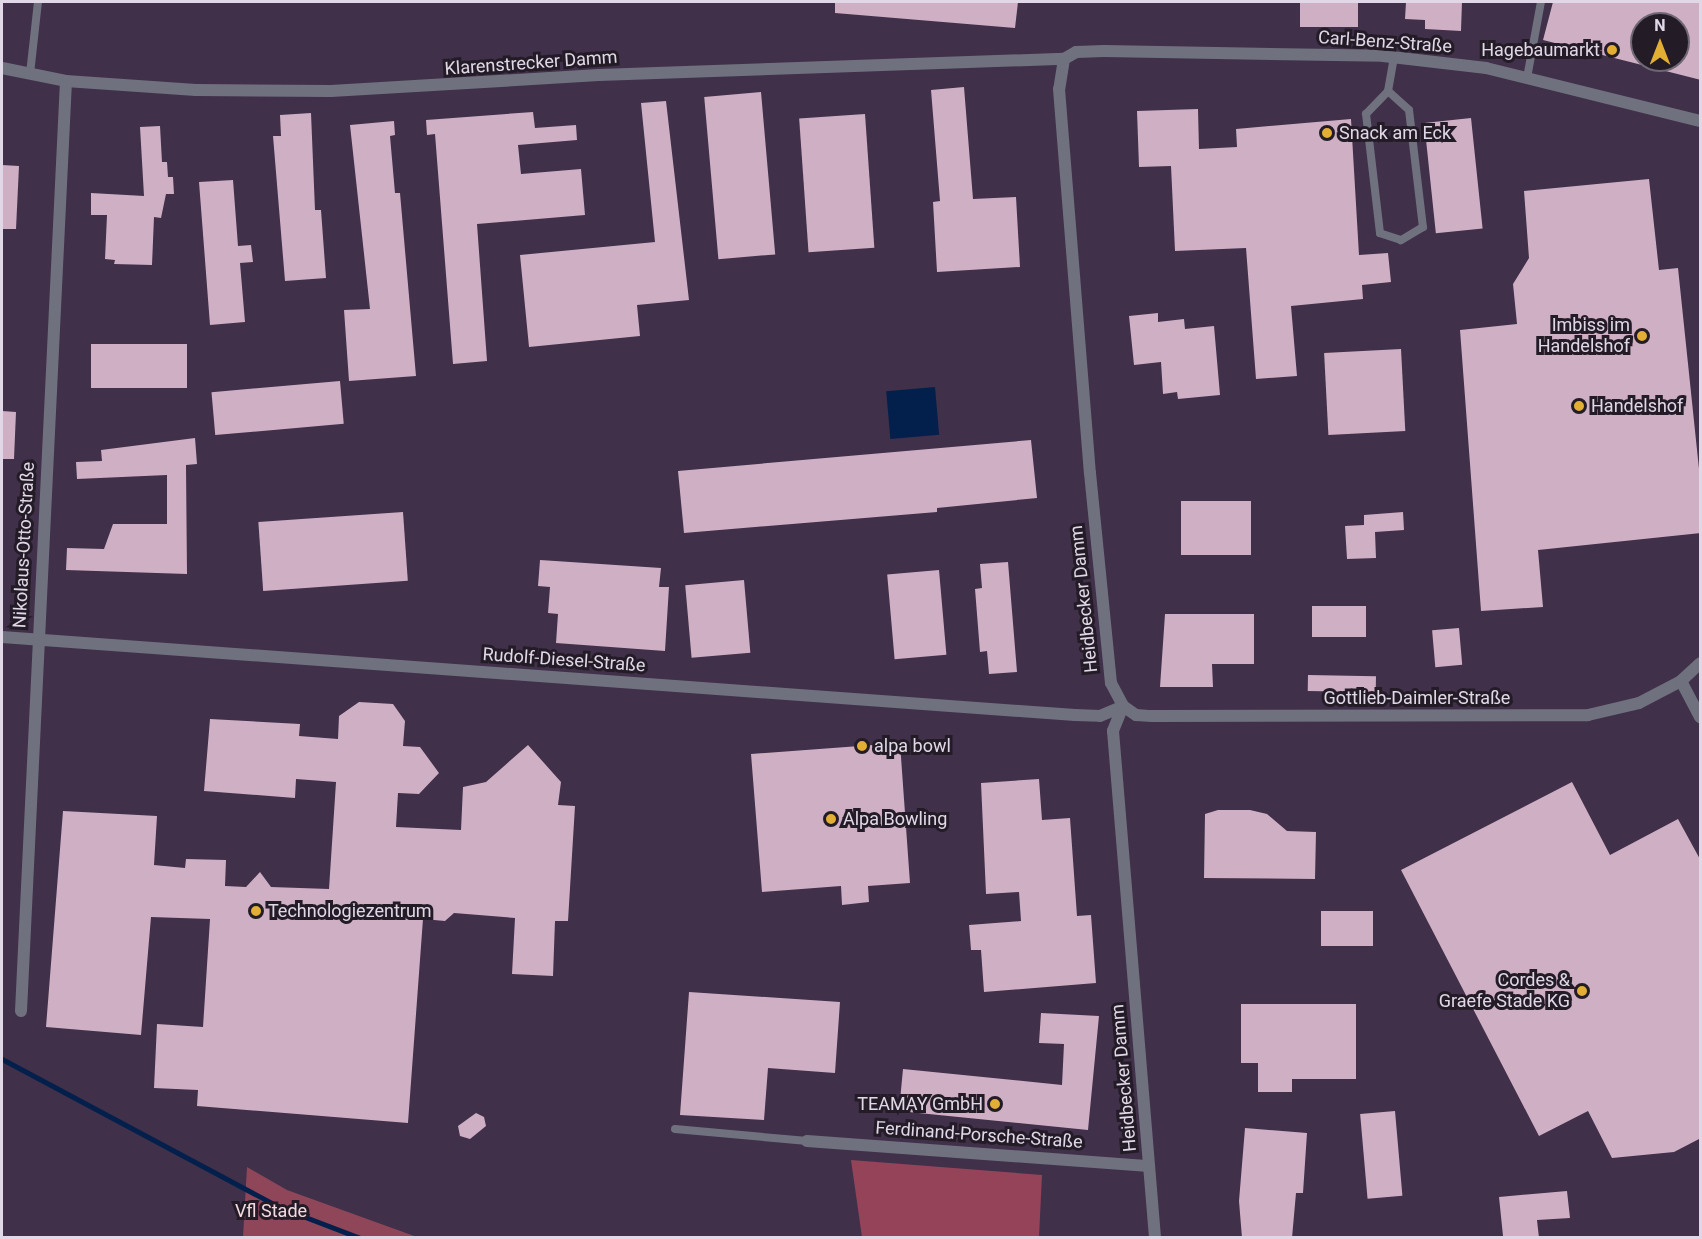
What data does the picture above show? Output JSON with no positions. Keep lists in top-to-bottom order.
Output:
{
  "streets": {
    "street": [
      "Carl-Benz-Straße",
      "Klarenstrecker Damm",
      "Nikolaus-Otto-Straße",
      "Heidbecker Damm",
      "Rudolf-Diesel-Straße",
      "Gottlieb-Daimler-Straße",
      "Ferdinand-Porsche-Straße"
    ]
  },
  "crossings": [
    ["Carl-Benz-Straße", "Klarenstrecker Damm"],
    ["Carl-Benz-Straße", "Heidbecker Damm"],
    ["Klarenstrecker Damm", "Nikolaus-Otto-Straße"],
    ["Klarenstrecker Damm", "Heidbecker Damm"],
    ["Nikolaus-Otto-Straße", "Rudolf-Diesel-Straße"],
    ["Heidbecker Damm", "Rudolf-Diesel-Straße"],
    ["Heidbecker Damm", "Gottlieb-Daimler-Straße"],
    ["Heidbecker Damm", "Ferdinand-Porsche-Straße"],
    ["Rudolf-Diesel-Straße", "Gottlieb-Daimler-Straße"]
  ],
  "parks": ["Vfl Stade"],
  "places": [
    "Hagebaumarkt",
    "Snack am Eck",
    "Imbiss im Handelshof",
    "Handelshof",
    "alpa bowl",
    "Alpa Bowling",
    "Technologiezentrum",
    "Cordes & Graefe Stade KG",
    "TEAMAY GmbH"
  ],
  "north": "top"
}
